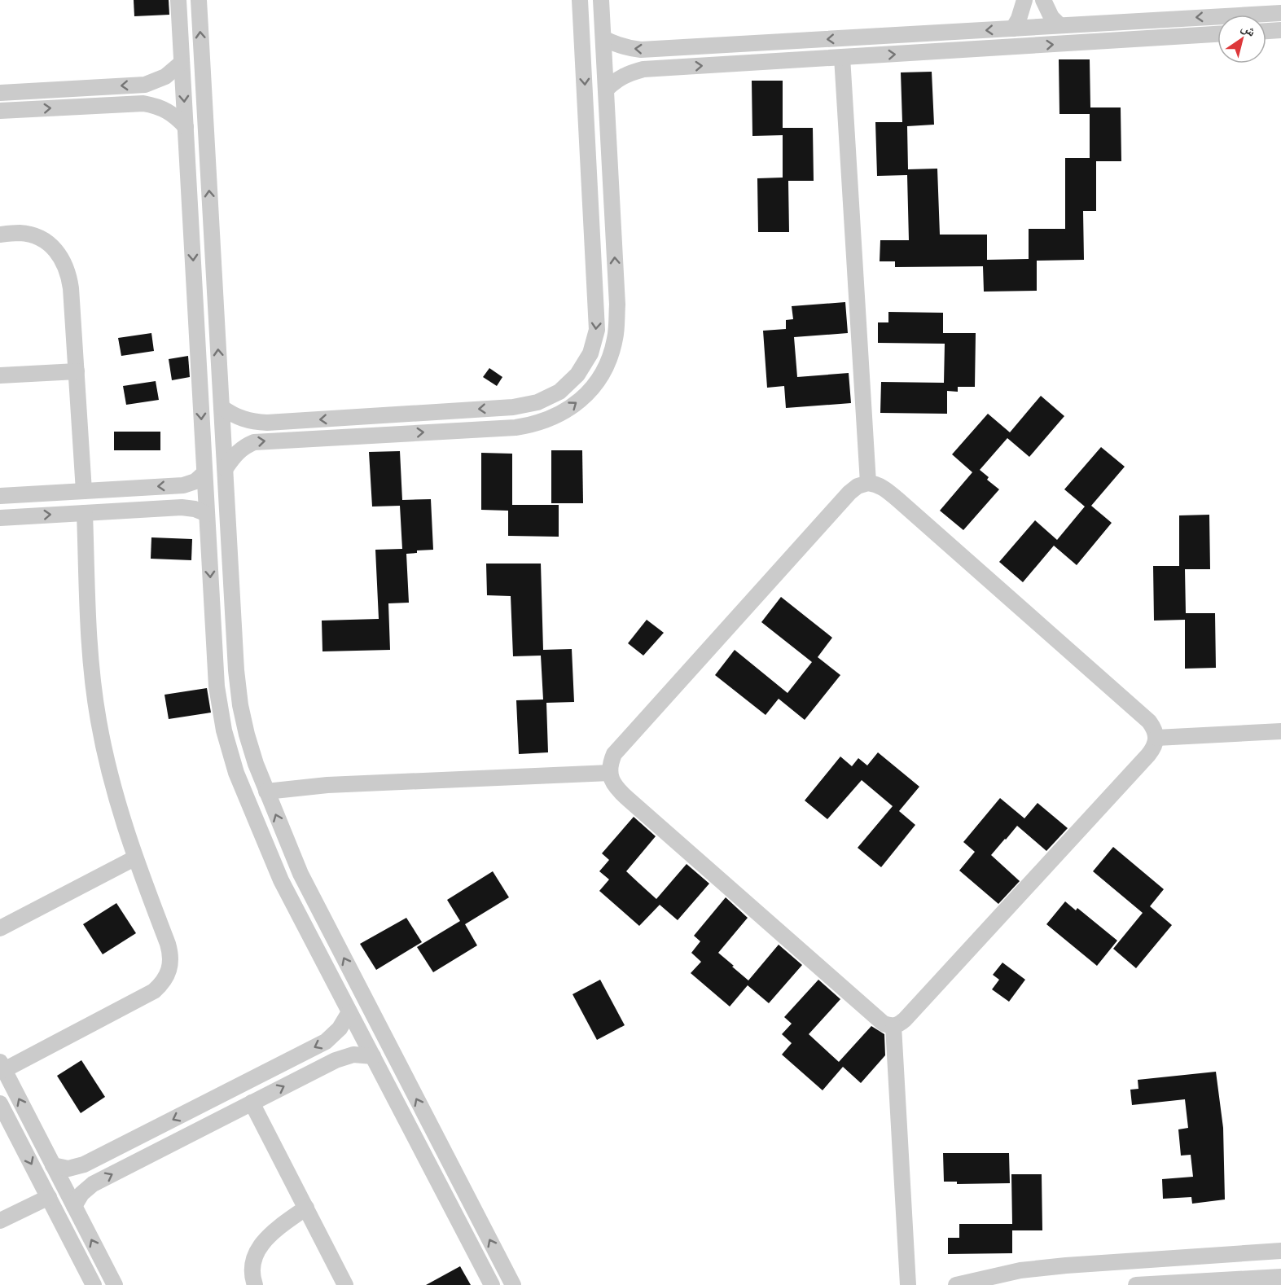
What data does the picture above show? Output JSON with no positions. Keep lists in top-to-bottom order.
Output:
{
  "north": "top right"
}
